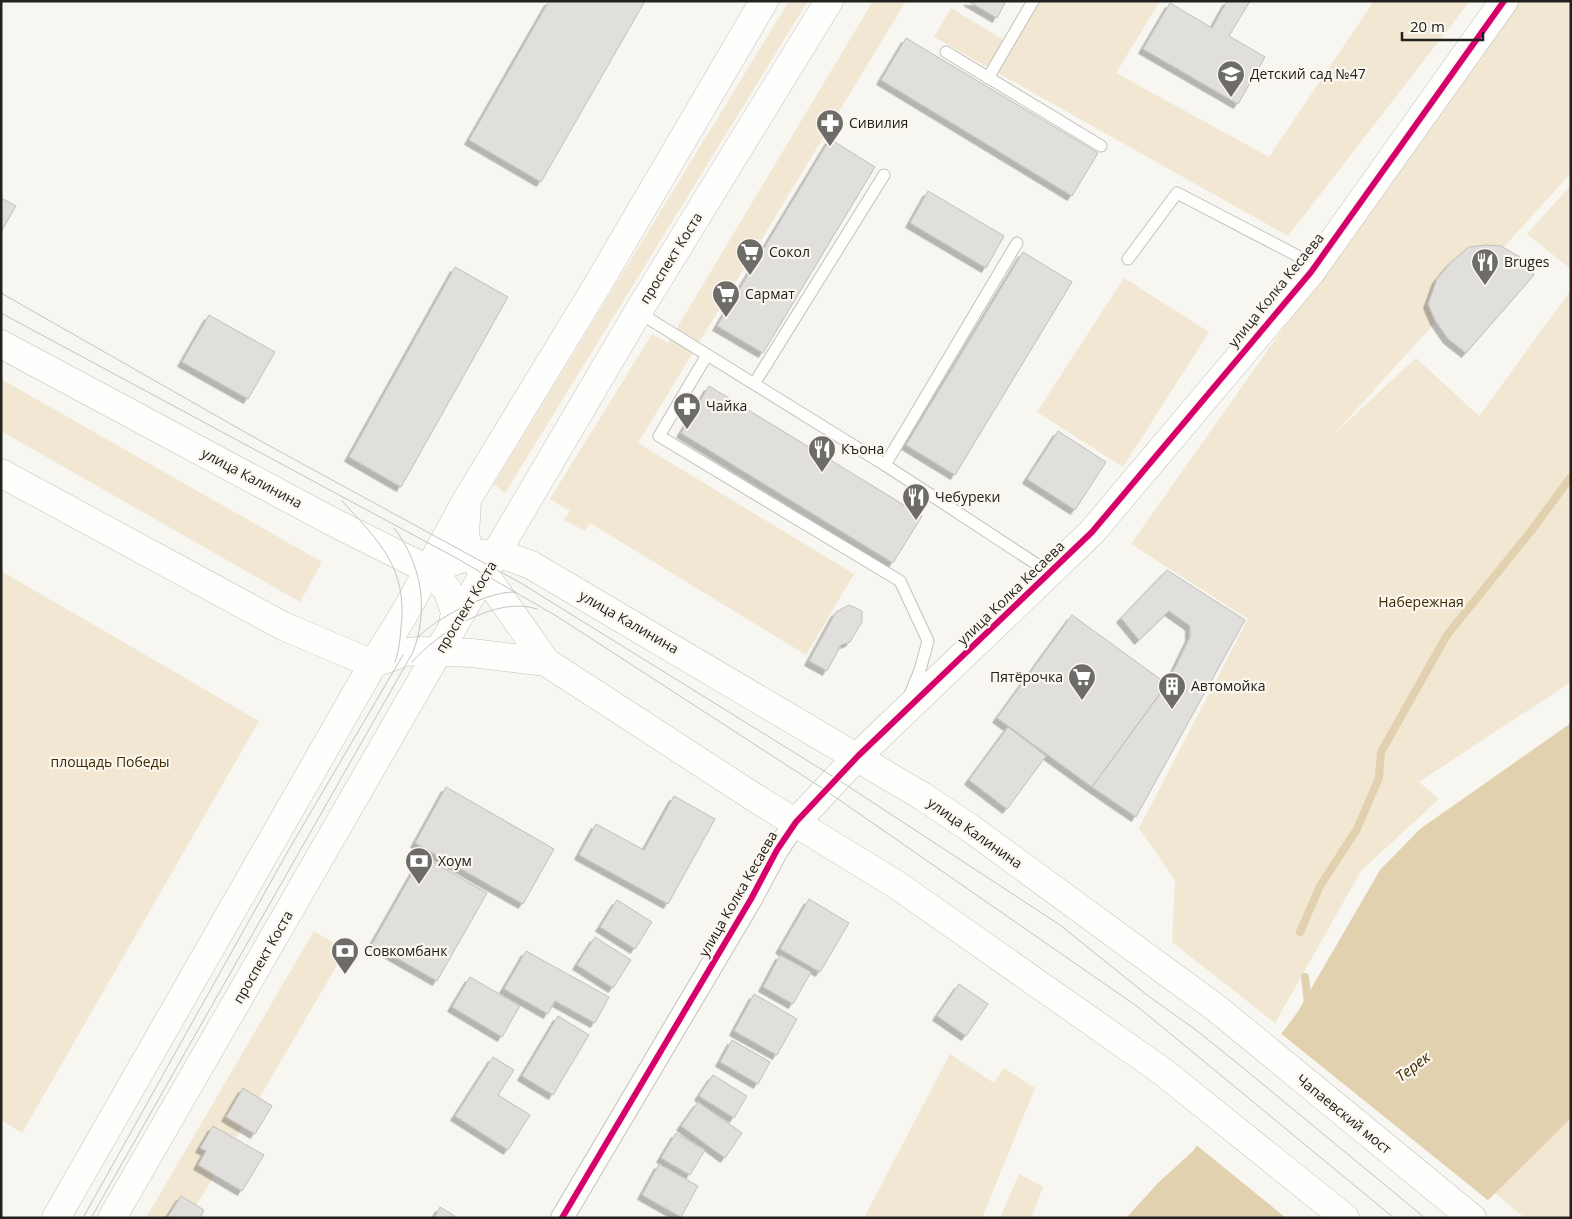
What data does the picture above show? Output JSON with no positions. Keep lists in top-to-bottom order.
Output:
{
  "streets": {
    "main road": [
      "проспект Коста",
      "улица Колка Кесаева",
      "улица Калинина",
      "Чапаевский мост"
    ]
  },
  "crossings": [
    ["проспект Коста", "улица Калинина"],
    ["улица Колка Кесаева", "улица Калинина"],
    ["улица Калинина", "Чапаевский мост"]
  ],
  "water": ["Терек"],
  "parks": ["Набережная", "площадь Победы"],
  "places": {
    "school or university": ["Детский сад №47"],
    "pharmacy": ["Сивилия", "Чайка"],
    "supermarket": ["Сокол", "Сармат", "Пятёрочка"],
    "restaurant": ["Bruges", "Къона", "Чебуреки"],
    "building": ["Автомойка"],
    "bank": ["Хоум", "Совкомбанк"]
  },
  "scale_bar": "20 m"
}
